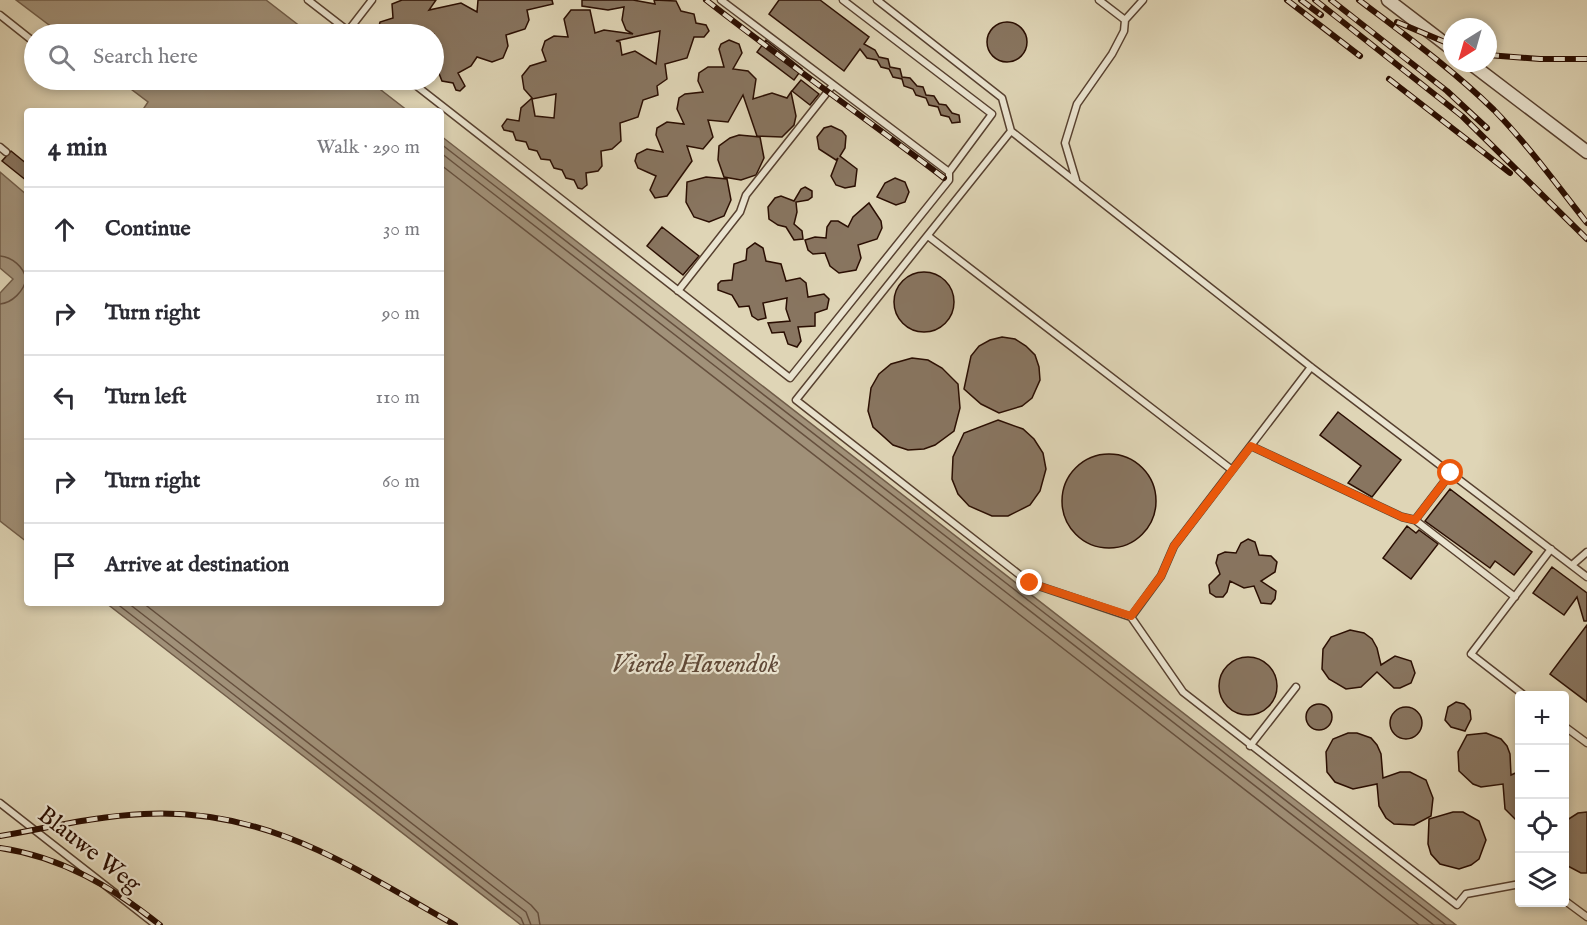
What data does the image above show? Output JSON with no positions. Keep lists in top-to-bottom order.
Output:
{
  "streets": {
    "lane": ["Blauwe Weg"]
  },
  "water": ["Vierde Havendok"],
  "north": "bottom left",
  "page": {
    "search": "Search here",
    "heading": ["4 min", "Walk · 290 m"],
    "list": [
      ["Continue", "30 m"],
      ["Turn right", "90 m"],
      ["Turn left", "110 m"],
      ["Turn right", "60 m"],
      "Arrive at destination"
    ],
    "map_buttons": ["+", "−"]
  }
}
